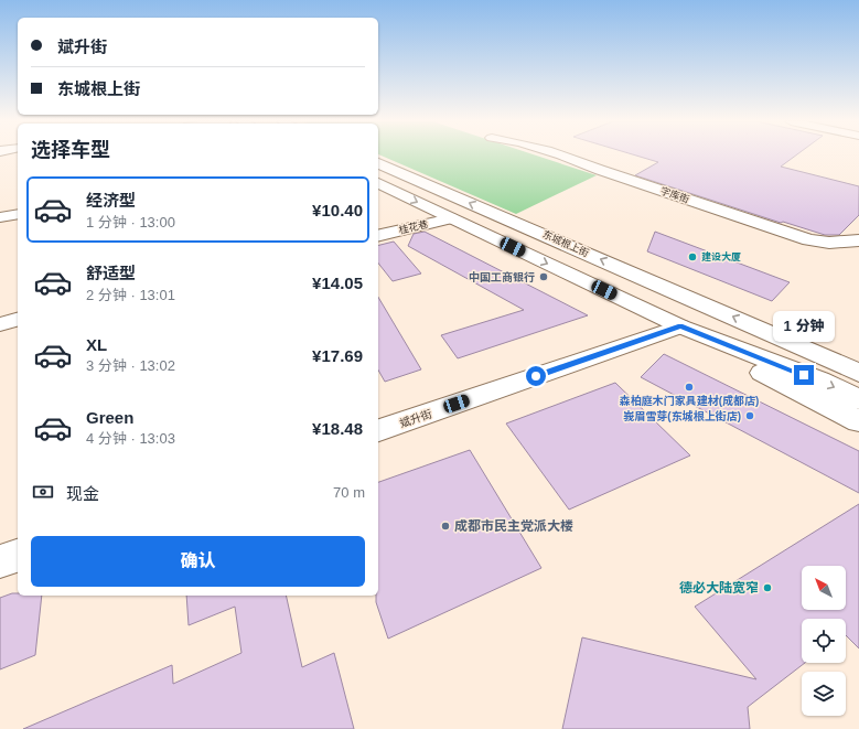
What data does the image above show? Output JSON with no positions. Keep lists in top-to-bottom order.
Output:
{
  "streets": {
    "main road": [
      "字库街",
      "桂花巷",
      "东城根上街",
      "斌升街"
    ]
  },
  "places": [
    "建设大厦",
    "中国工商银行",
    "森柏庭木门家具建材(成都店)",
    "峩眉雪芽(东城根上街店)",
    "成都市民主党派大楼",
    "德必大陆宽窄"
  ],
  "north": "top left",
  "page": {
    "banner": ["斌升街", "东城根上街"],
    "heading": "选择车型",
    "list": [
      {
        "name": "经济型",
        "note": "1 分钟 · 13:00",
        "value": "¥10.40"
      },
      {
        "name": "舒适型",
        "note": "2 分钟 · 13:01",
        "value": "¥14.05"
      },
      {
        "name": "XL",
        "note": "3 分钟 · 13:02",
        "value": "¥17.69"
      },
      {
        "name": "Green",
        "note": "4 分钟 · 13:03",
        "value": "¥18.48"
      }
    ],
    "bubble": "1 分钟",
    "pay": ["现金", "70 m"],
    "buttons": "确认"
  }
}
